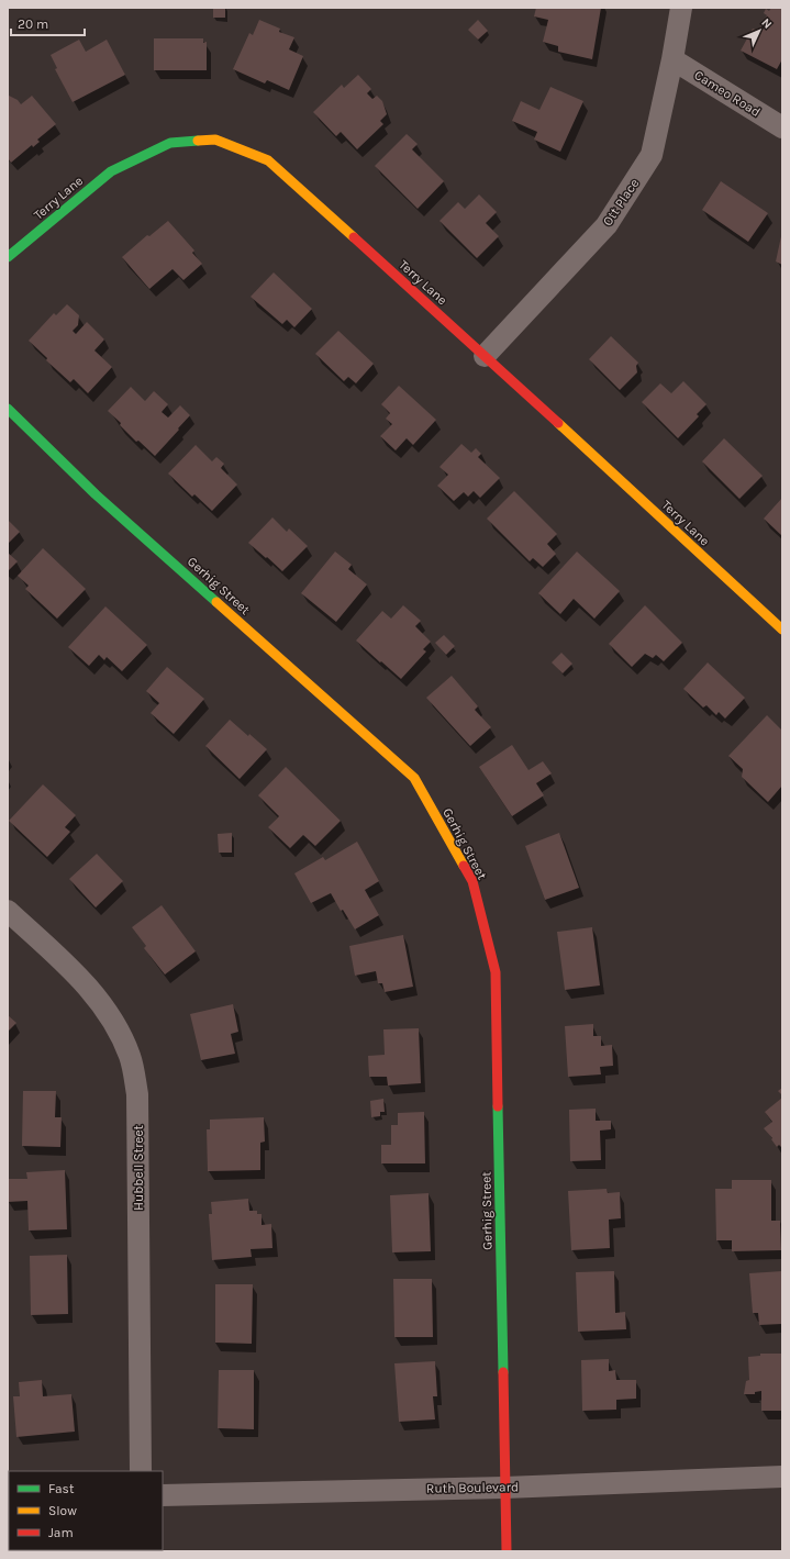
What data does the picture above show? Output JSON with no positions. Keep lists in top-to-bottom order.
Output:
{
  "streets": {
    "street": [
      "Cameo Road",
      "Terry Lane",
      "Ott Place",
      "Gerhig Street",
      "Hubbell Street",
      "Ruth Boulevard"
    ]
  },
  "crossings": [
    ["Cameo Road", "Ott Place"],
    ["Terry Lane", "Ott Place"],
    ["Gerhig Street", "Ruth Boulevard"]
  ],
  "legend": ["Fast", "Slow", "Jam"],
  "scale_bar": "20 m",
  "north": "top right"
}
